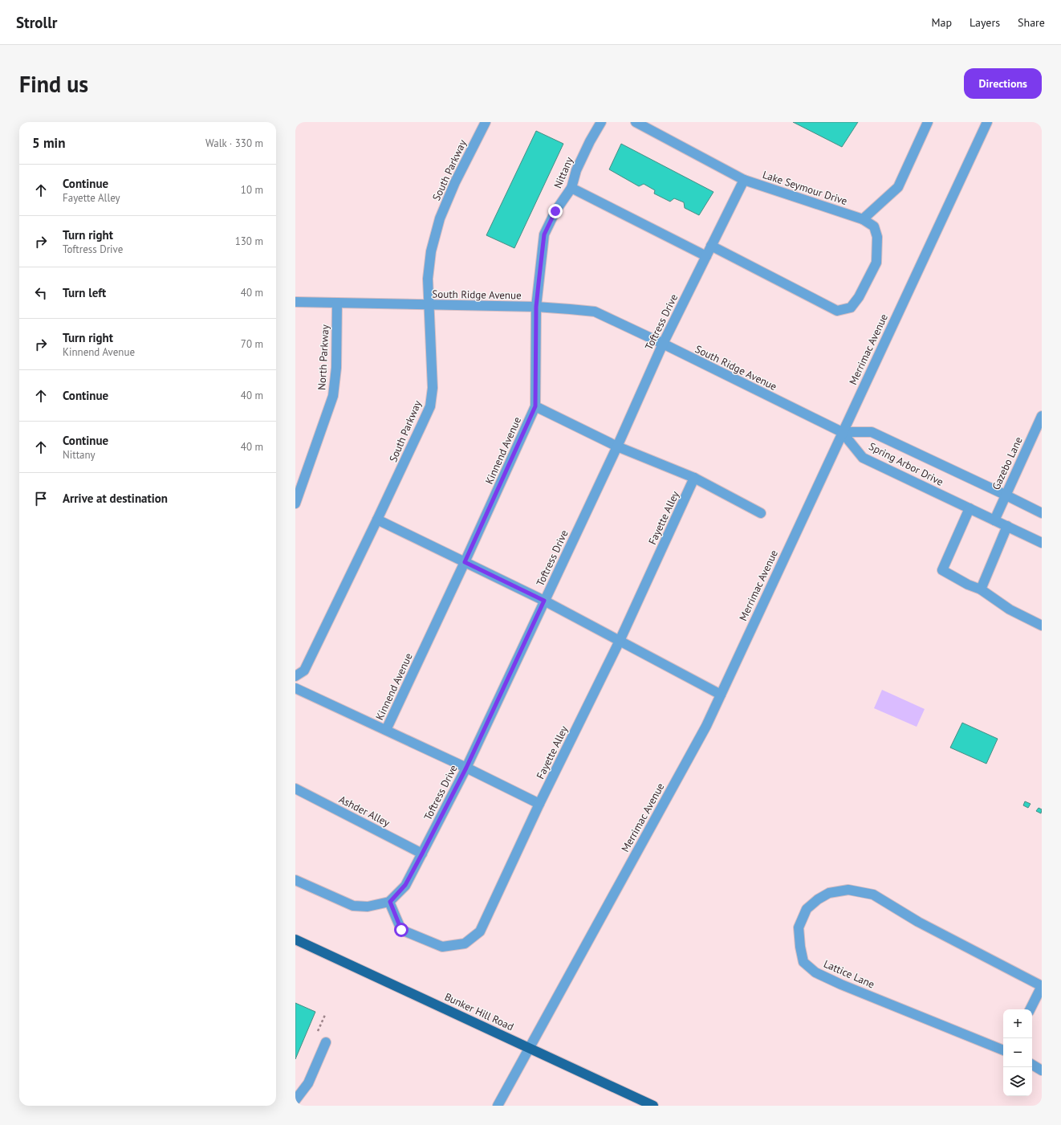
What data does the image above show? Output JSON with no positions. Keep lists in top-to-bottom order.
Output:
{
  "streets": {
    "main road": ["Bunker Hill Road"],
    "street": [
      "South Parkway",
      "Nittany",
      "Lake Seymour Drive",
      "South Ridge Avenue",
      "Toftress Drive",
      "Merrimac Avenue",
      "North Parkway",
      "Kinnend Avenue",
      "Gazebo Lane",
      "Spring Arbor Drive",
      "Fayette Alley",
      "Ashder Alley",
      "Lattice Lane"
    ]
  },
  "crossings": [
    ["South Parkway", "South Ridge Avenue"],
    ["Nittany", "South Ridge Avenue"],
    ["Nittany", "Kinnend Avenue"],
    ["Lake Seymour Drive", "Toftress Drive"],
    ["South Ridge Avenue", "Toftress Drive"],
    ["South Ridge Avenue", "Merrimac Avenue"],
    ["South Ridge Avenue", "North Parkway"],
    ["South Ridge Avenue", "Spring Arbor Drive"],
    ["Toftress Drive", "Fayette Alley"],
    ["Toftress Drive", "Ashder Alley"],
    ["Merrimac Avenue", "Spring Arbor Drive"],
    ["Merrimac Avenue", "Bunker Hill Road"],
    ["Gazebo Lane", "Spring Arbor Drive"]
  ],
  "page": {
    "header": "Strollr",
    "nav": ["Map", "Layers", "Share"],
    "buttons": "Directions",
    "title": "Find us",
    "heading": ["5 min", "Walk · 330 m"],
    "list": [
      ["Continue", "Fayette Alley", "10 m"],
      ["Turn right", "Toftress Drive", "130 m"],
      ["Turn left", "40 m"],
      ["Turn right", "Kinnend Avenue", "70 m"],
      ["Continue", "40 m"],
      ["Continue", "Nittany", "40 m"],
      "Arrive at destination"
    ],
    "map_buttons": ["+", "−"]
  }
}
